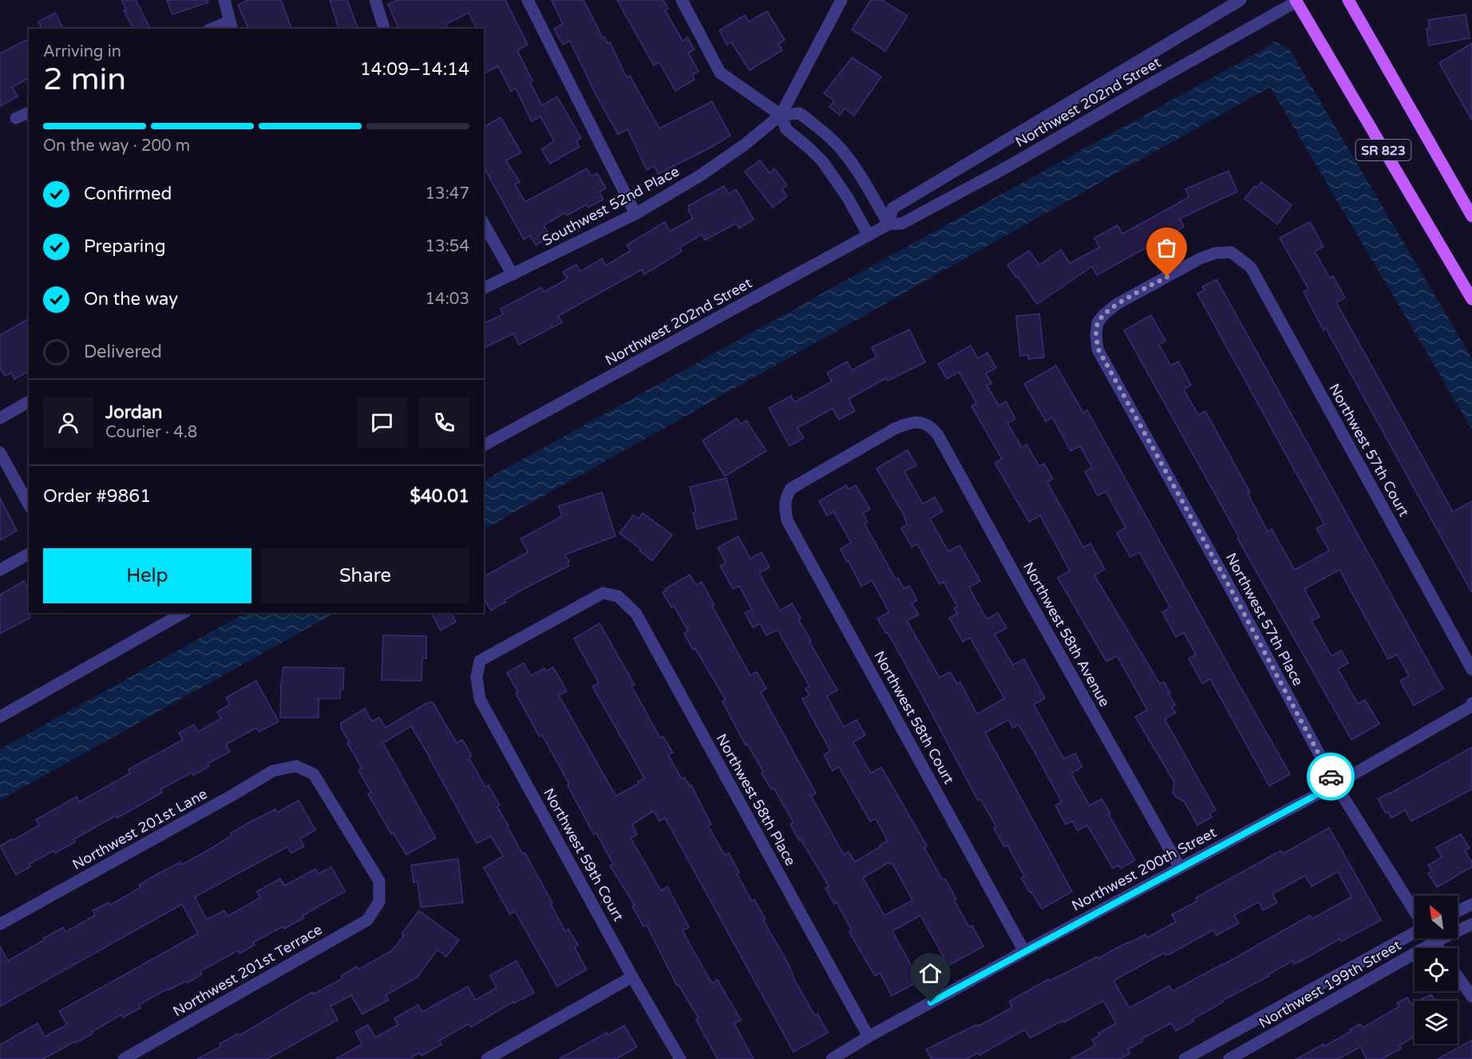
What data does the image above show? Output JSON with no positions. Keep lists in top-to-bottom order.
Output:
{
  "streets": {
    "main road": ["SR 823"],
    "street": [
      "Northwest 202nd Street",
      "Southwest 52nd Place",
      "Northwest 57th Court",
      "Northwest 57th Place",
      "Northwest 58th Avenue",
      "Northwest 58th Court",
      "Northwest 58th Place",
      "Northwest 201st Lane",
      "Northwest 59th Court",
      "Northwest 200th Street",
      "Northwest 201st Terrace",
      "Northwest 199th Street"
    ]
  },
  "crossings": [
    ["Northwest 202nd Street", "SR 823"],
    ["Northwest 57th Court", "Northwest 57th Place"],
    ["Northwest 57th Place", "Northwest 200th Street"],
    ["Northwest 58th Avenue", "Northwest 58th Court"],
    ["Northwest 58th Avenue", "Northwest 200th Street"],
    ["Northwest 58th Court", "Northwest 200th Street"],
    ["Northwest 58th Place", "Northwest 59th Court"],
    ["Northwest 58th Place", "Northwest 200th Street"],
    ["Northwest 201st Lane", "Northwest 201st Terrace"]
  ],
  "north": "top left",
  "page": {
    "heading": ["2 min", "Arriving in", "14:09–14:14"],
    "panel": [
      "Jordan",
      "Courier · 4.8",
      "Order #9861",
      "$40.01"
    ],
    "bar": "On the way · 200 m",
    "list": [
      ["Confirmed", "13:47"],
      ["Preparing", "13:54"],
      ["On the way", "14:03"],
      "Delivered"
    ],
    "buttons": ["Help", "Share"]
  }
}
